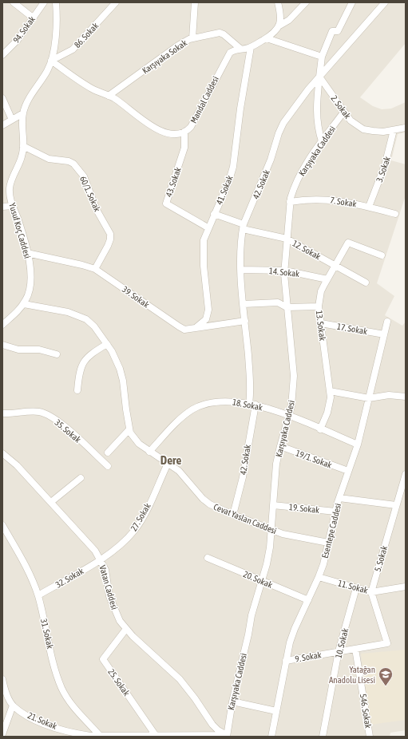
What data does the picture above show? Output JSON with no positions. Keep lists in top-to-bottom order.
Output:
{
  "streets": {
    "street": [
      "94. Sokak",
      "86. Sokak",
      "Karşıyaka Sokak",
      "Mandal Caddesi",
      "2. Sokak",
      "Karşıyaka Caddesi",
      "3. Sokak",
      "43. Sokak",
      "42. Sokak",
      "41. Sokak",
      "60/1. Sokak",
      "7. Sokak",
      "Yusuf Koç Caddesi",
      "12. Sokak",
      "14. Sokak",
      "39. Sokak",
      "13. Sokak",
      "17. Sokak",
      "18. Sokak",
      "35. Sokak",
      "19/1. Sokak",
      "19. Sokak",
      "27. Sokak",
      "Cevat Yaslan Caddesi",
      "Esentepe Caddesi",
      "5. Sokak",
      "32. Sokak",
      "20. Sokak",
      "11. Sokak",
      "Vatan Caddesi",
      "31. Sokak",
      "10. Sokak",
      "9. Sokak",
      "25. Sokak",
      "546. Sokak",
      "21. Sokak"
    ]
  },
  "crossings": [
    ["86. Sokak", "Mandal Caddesi"],
    ["86. Sokak", "Yusuf Koç Caddesi"],
    ["Karşıyaka Sokak", "Mandal Caddesi"],
    ["Mandal Caddesi", "43. Sokak"],
    ["Mandal Caddesi", "41. Sokak"],
    ["Mandal Caddesi", "Yusuf Koç Caddesi"],
    ["2. Sokak", "Karşıyaka Caddesi"],
    ["2. Sokak", "3. Sokak"],
    ["2. Sokak", "42. Sokak"],
    ["Karşıyaka Caddesi", "7. Sokak"],
    ["Karşıyaka Caddesi", "12. Sokak"],
    ["Karşıyaka Caddesi", "14. Sokak"],
    ["Karşıyaka Caddesi", "18. Sokak"],
    ["Karşıyaka Caddesi", "19/1. Sokak"],
    ["Karşıyaka Caddesi", "19. Sokak"],
    ["Karşıyaka Caddesi", "Cevat Yaslan Caddesi"],
    ["Karşıyaka Caddesi", "20. Sokak"],
    ["Karşıyaka Caddesi", "Vatan Caddesi"],
    ["Karşıyaka Caddesi", "21. Sokak"],
    ["3. Sokak", "7. Sokak"],
    ["43. Sokak", "41. Sokak"],
    ["42. Sokak", "12. Sokak"],
    ["42. Sokak", "14. Sokak"],
    ["42. Sokak", "39. Sokak"],
    ["42. Sokak", "18. Sokak"],
    ["42. Sokak", "Cevat Yaslan Caddesi"],
    ["41. Sokak", "12. Sokak"],
    ["41. Sokak", "39. Sokak"],
    ["60/1. Sokak", "Yusuf Koç Caddesi"],
    ["60/1. Sokak", "39. Sokak"],
    ["Yusuf Koç Caddesi", "39. Sokak"],
    ["Yusuf Koç Caddesi", "Cevat Yaslan Caddesi"],
    ["12. Sokak", "13. Sokak"],
    ["14. Sokak", "13. Sokak"],
    ["13. Sokak", "17. Sokak"],
    ["13. Sokak", "18. Sokak"],
    ["17. Sokak", "Esentepe Caddesi"],
    ["18. Sokak", "Cevat Yaslan Caddesi"],
    ["18. Sokak", "Esentepe Caddesi"],
    ["19/1. Sokak", "Esentepe Caddesi"],
    ["19. Sokak", "Esentepe Caddesi"],
    ["27. Sokak", "Cevat Yaslan Caddesi"],
    ["27. Sokak", "32. Sokak"],
    ["27. Sokak", "Vatan Caddesi"],
    ["Cevat Yaslan Caddesi", "Esentepe Caddesi"],
    ["Esentepe Caddesi", "20. Sokak"],
    ["Esentepe Caddesi", "11. Sokak"],
    ["Esentepe Caddesi", "9. Sokak"],
    ["5. Sokak", "11. Sokak"],
    ["5. Sokak", "9. Sokak"],
    ["32. Sokak", "Vatan Caddesi"],
    ["32. Sokak", "31. Sokak"],
    ["11. Sokak", "10. Sokak"],
    ["11. Sokak", "9. Sokak"],
    ["Vatan Caddesi", "25. Sokak"],
    ["Vatan Caddesi", "21. Sokak"],
    ["31. Sokak", "21. Sokak"],
    ["10. Sokak", "9. Sokak"],
    ["9. Sokak", "546. Sokak"],
    ["25. Sokak", "21. Sokak"]
  ],
  "districts": ["Dere"],
  "places": {
    "school or university": ["Yatağan Anadolu Lisesi"]
  }
}
